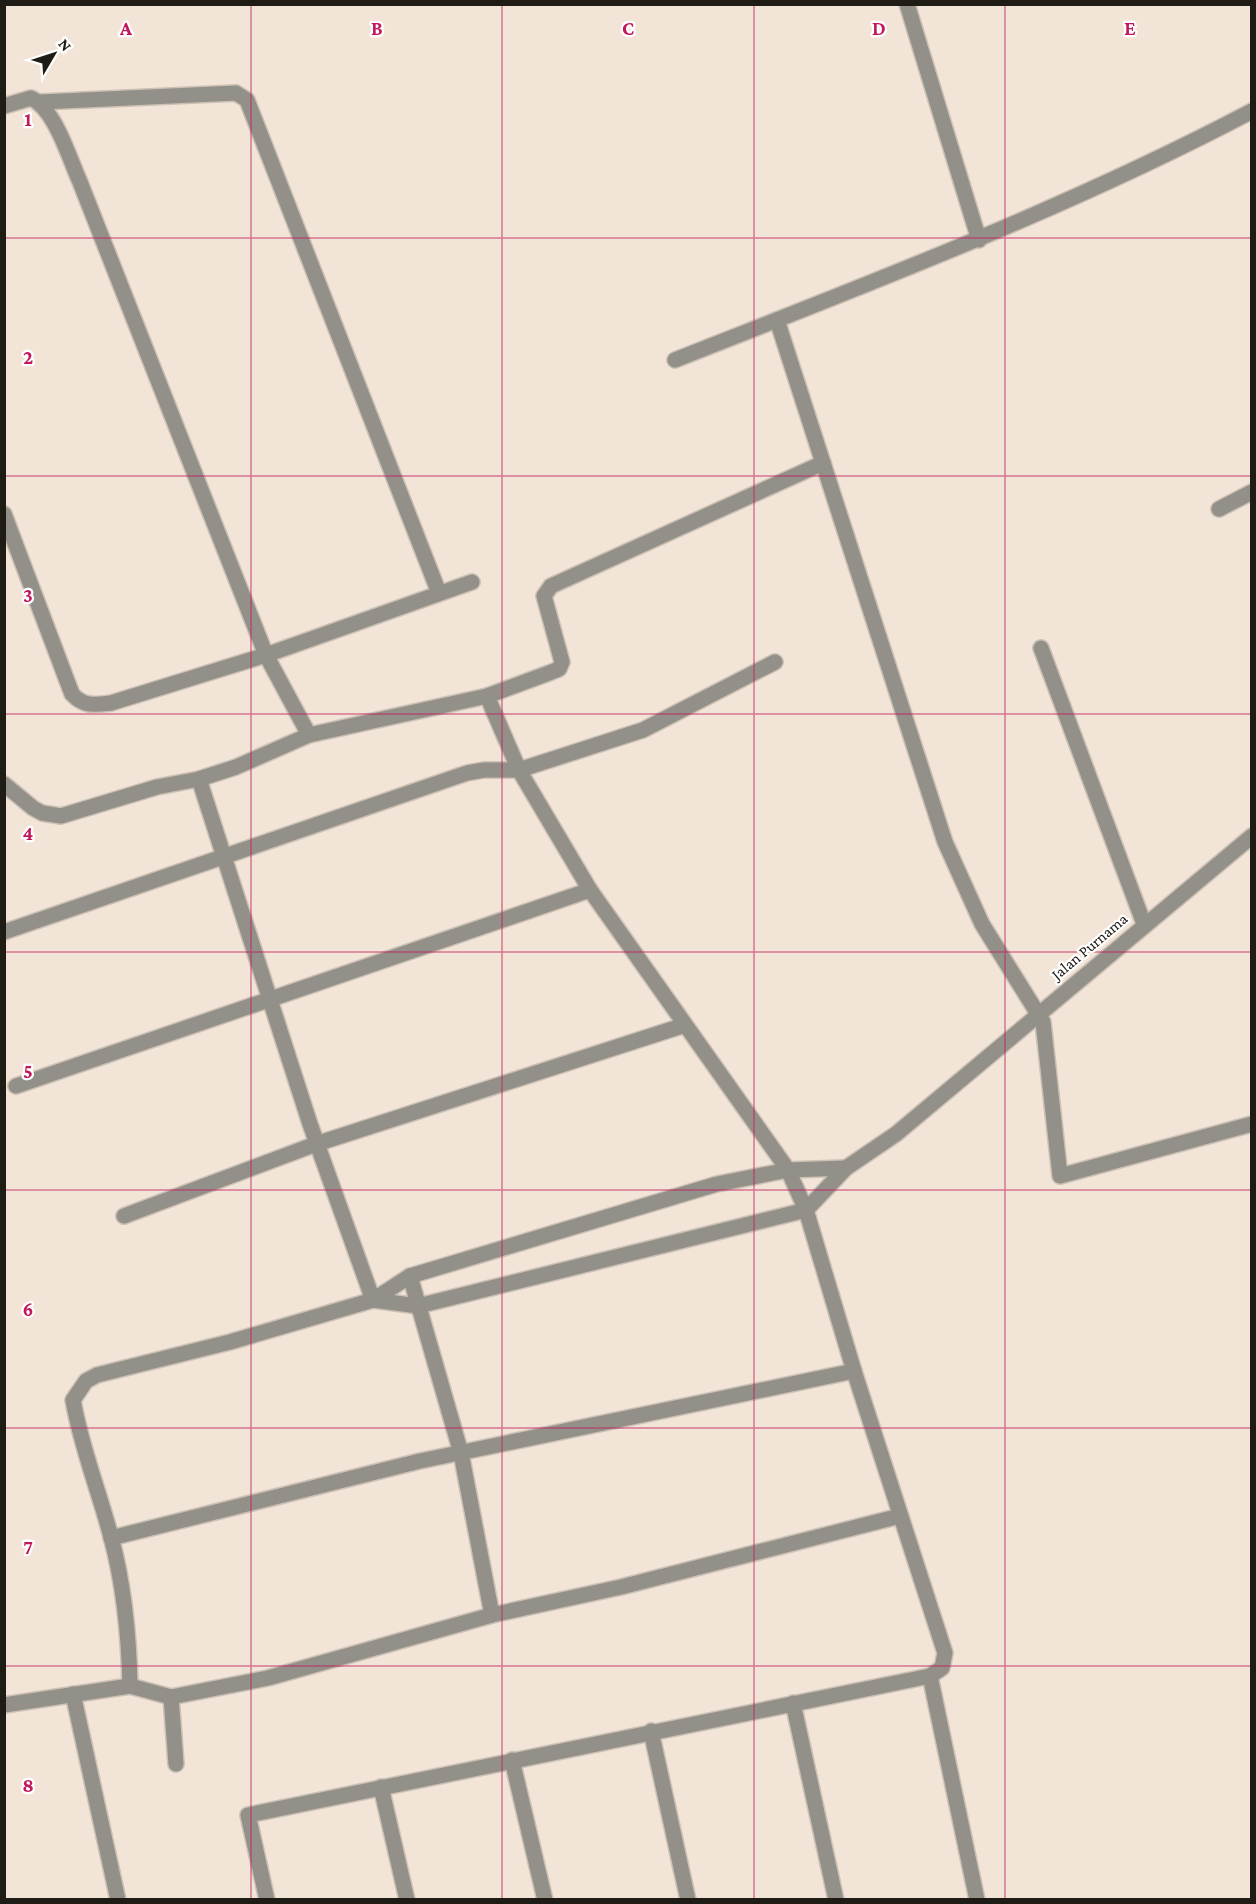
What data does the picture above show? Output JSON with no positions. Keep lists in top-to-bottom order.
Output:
{
  "streets": {
    "street": ["Jalan Purnama"]
  },
  "north": "top right",
  "grid": {
    "columns": [
      "A",
      "B",
      "C",
      "D",
      "E"
    ],
    "rows": [
      "1",
      "2",
      "3",
      "4",
      "5",
      "6",
      "7",
      "8"
    ]
  }
}
